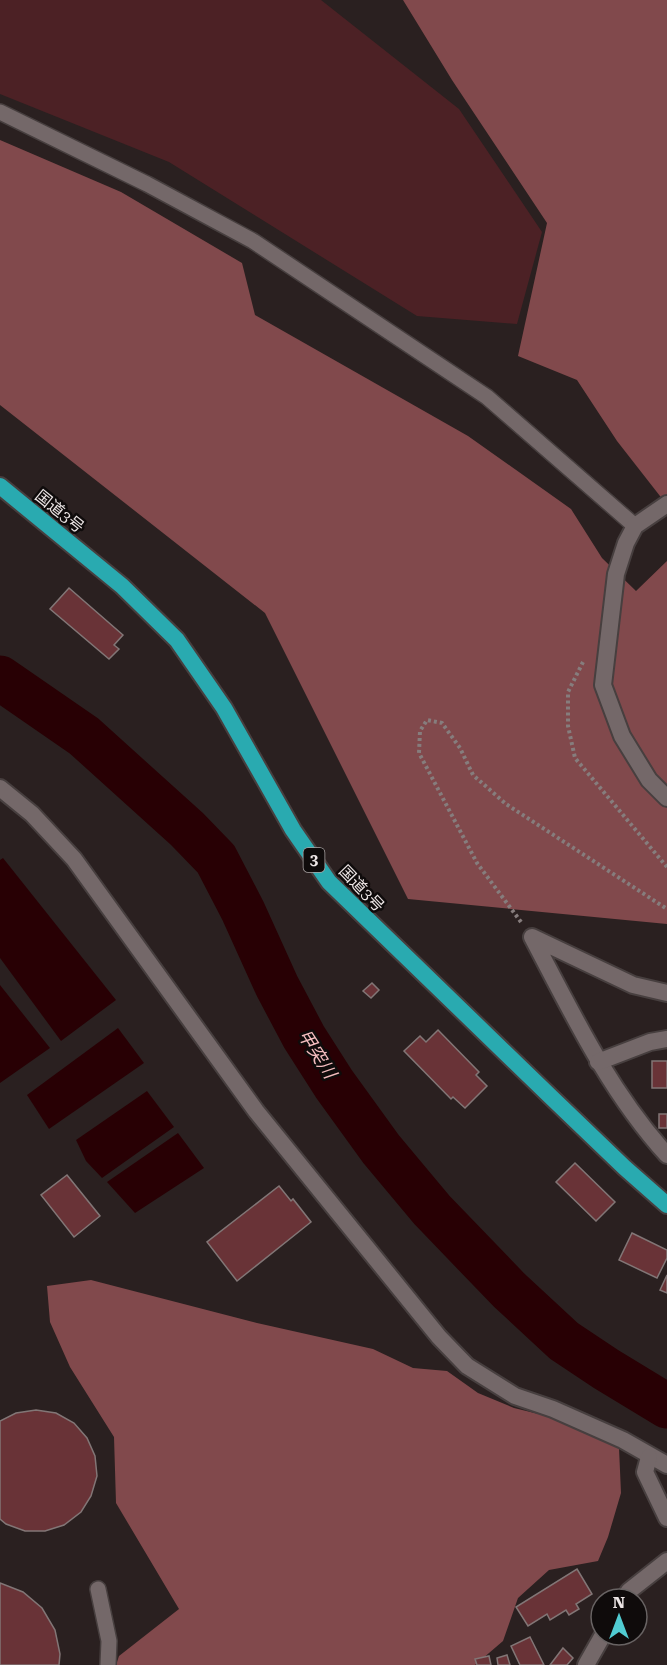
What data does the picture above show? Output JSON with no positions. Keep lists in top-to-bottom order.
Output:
{
  "streets": {
    "highway": ["国道3号", "3"]
  },
  "water": ["甲突川"],
  "north": "top"
}
